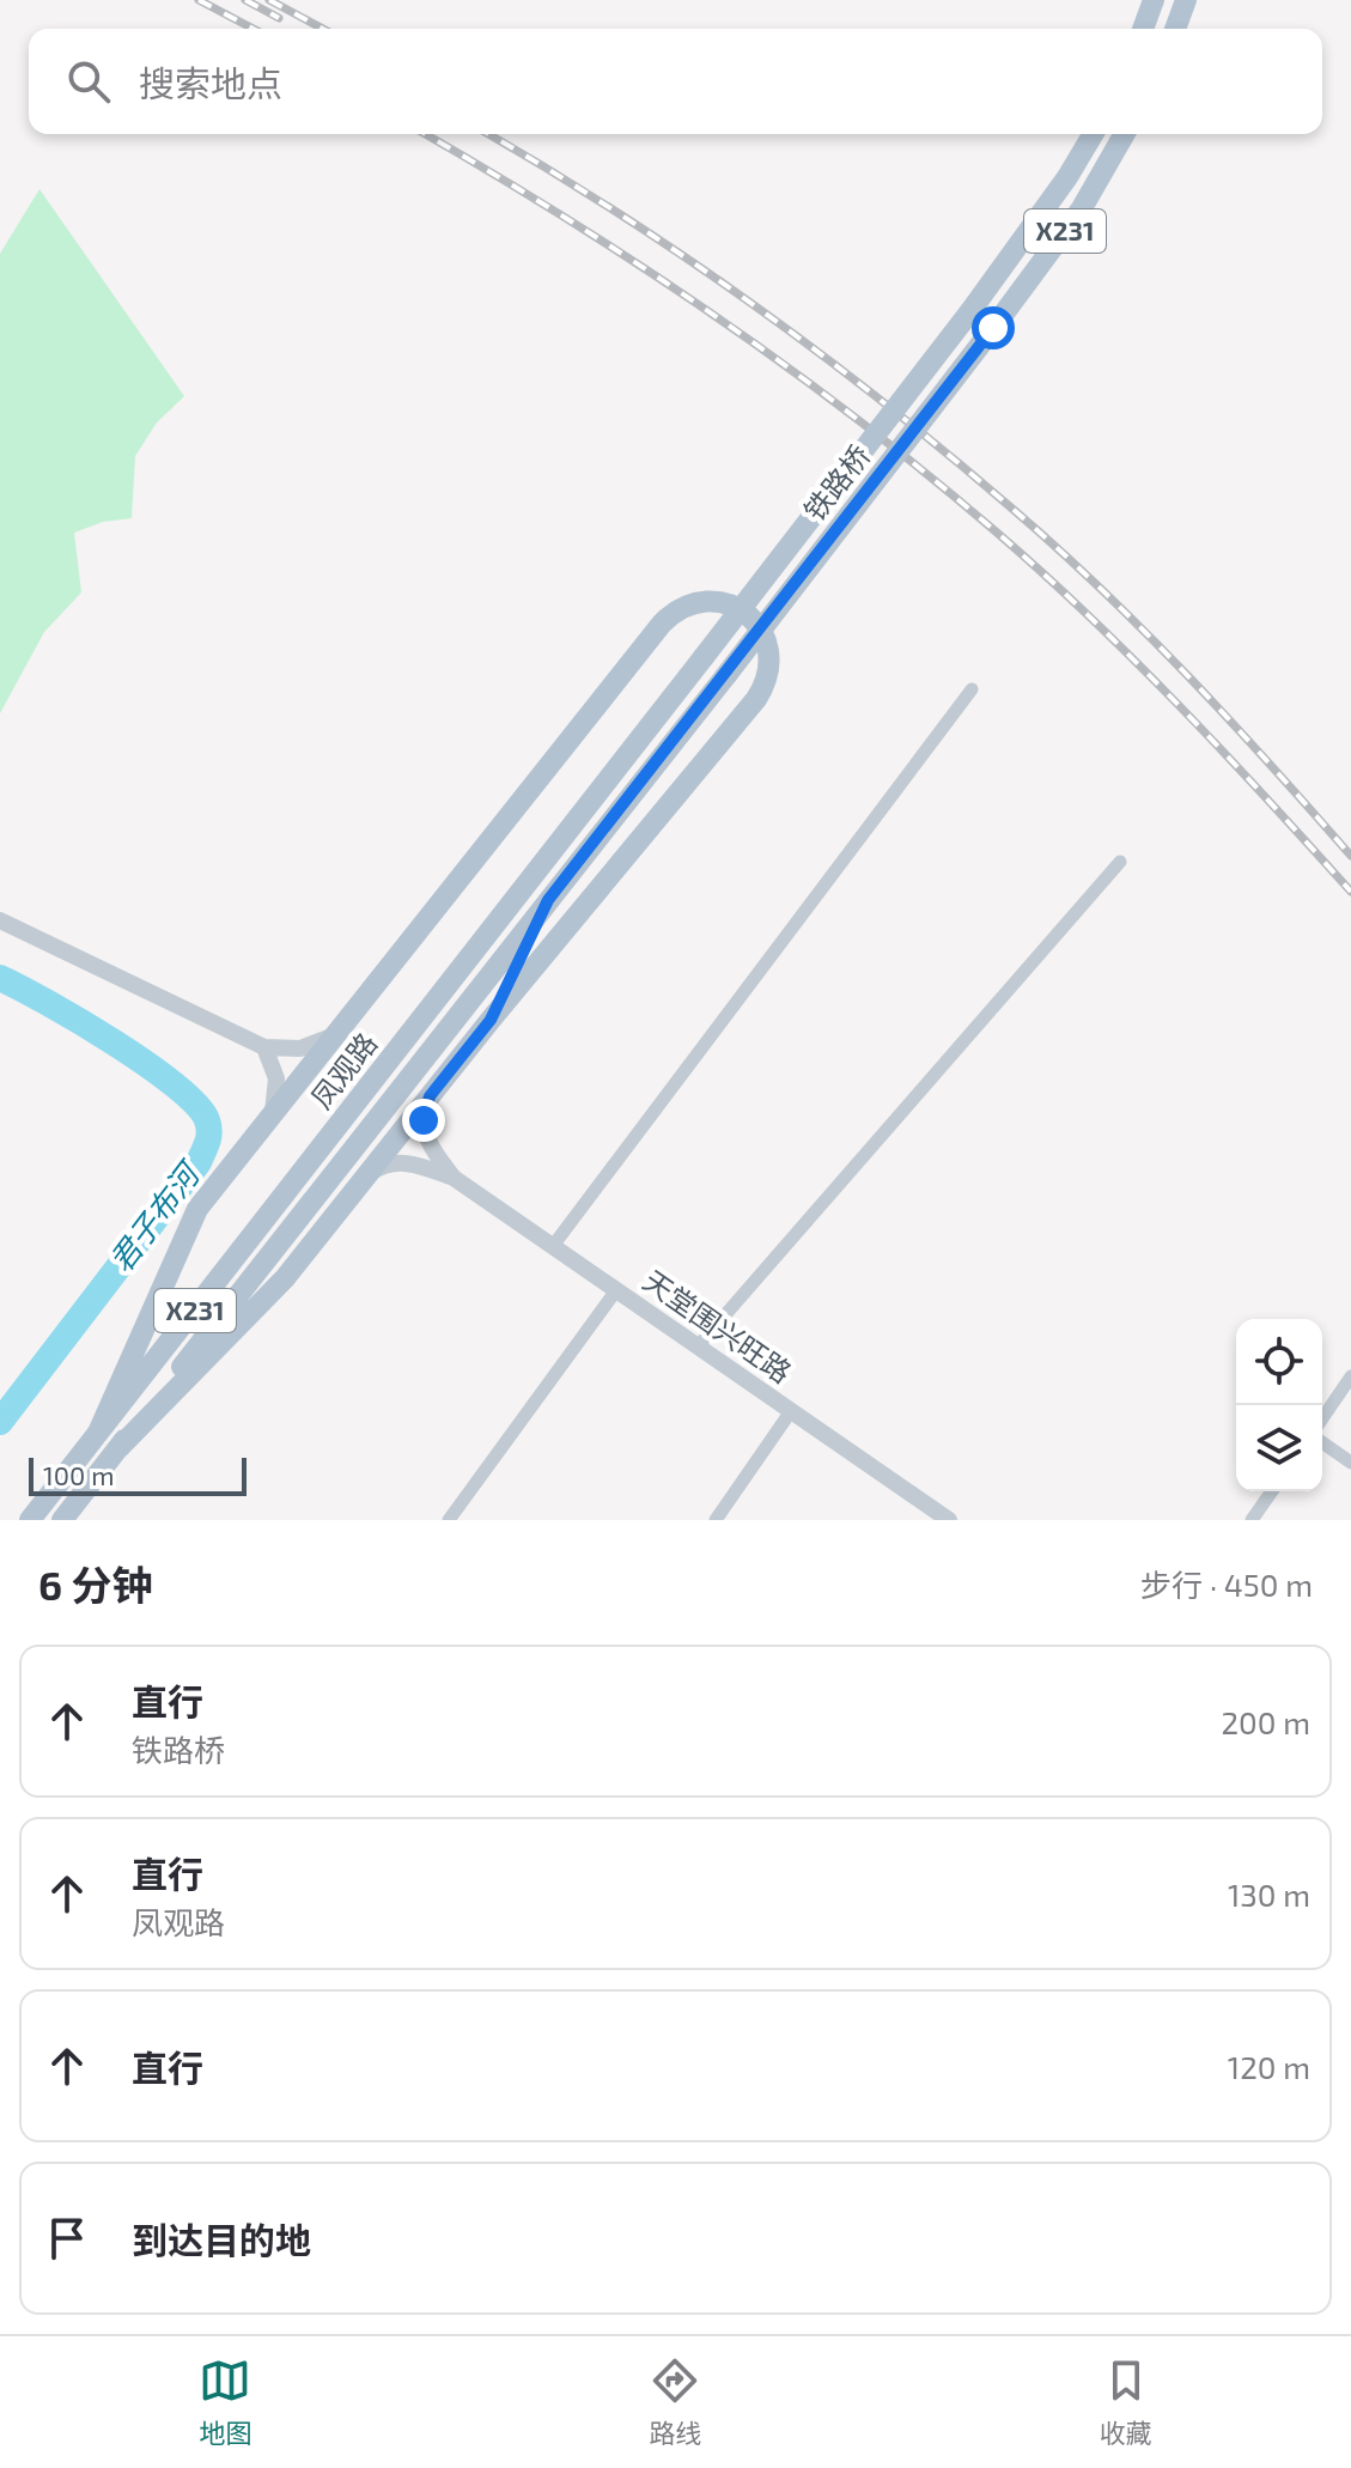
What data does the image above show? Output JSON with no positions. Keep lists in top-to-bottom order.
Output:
{
  "streets": {
    "main road": ["X231", "铁路桥", "凤观路"],
    "street": ["天堂围兴旺路"]
  },
  "crossings": [
    ["铁路桥", "凤观路"]
  ],
  "water": ["君子布河"],
  "scale_bar": "100 m",
  "page": {
    "search": "搜索地点",
    "scale": "100 m",
    "heading": ["6 分钟", "步行 · 450 m"],
    "list": [
      ["直行", "铁路桥", "200 m"],
      ["直行", "凤观路", "130 m"],
      ["直行", "120 m"],
      "到达目的地"
    ],
    "nav": ["地图", "路线", "收藏"]
  }
}
